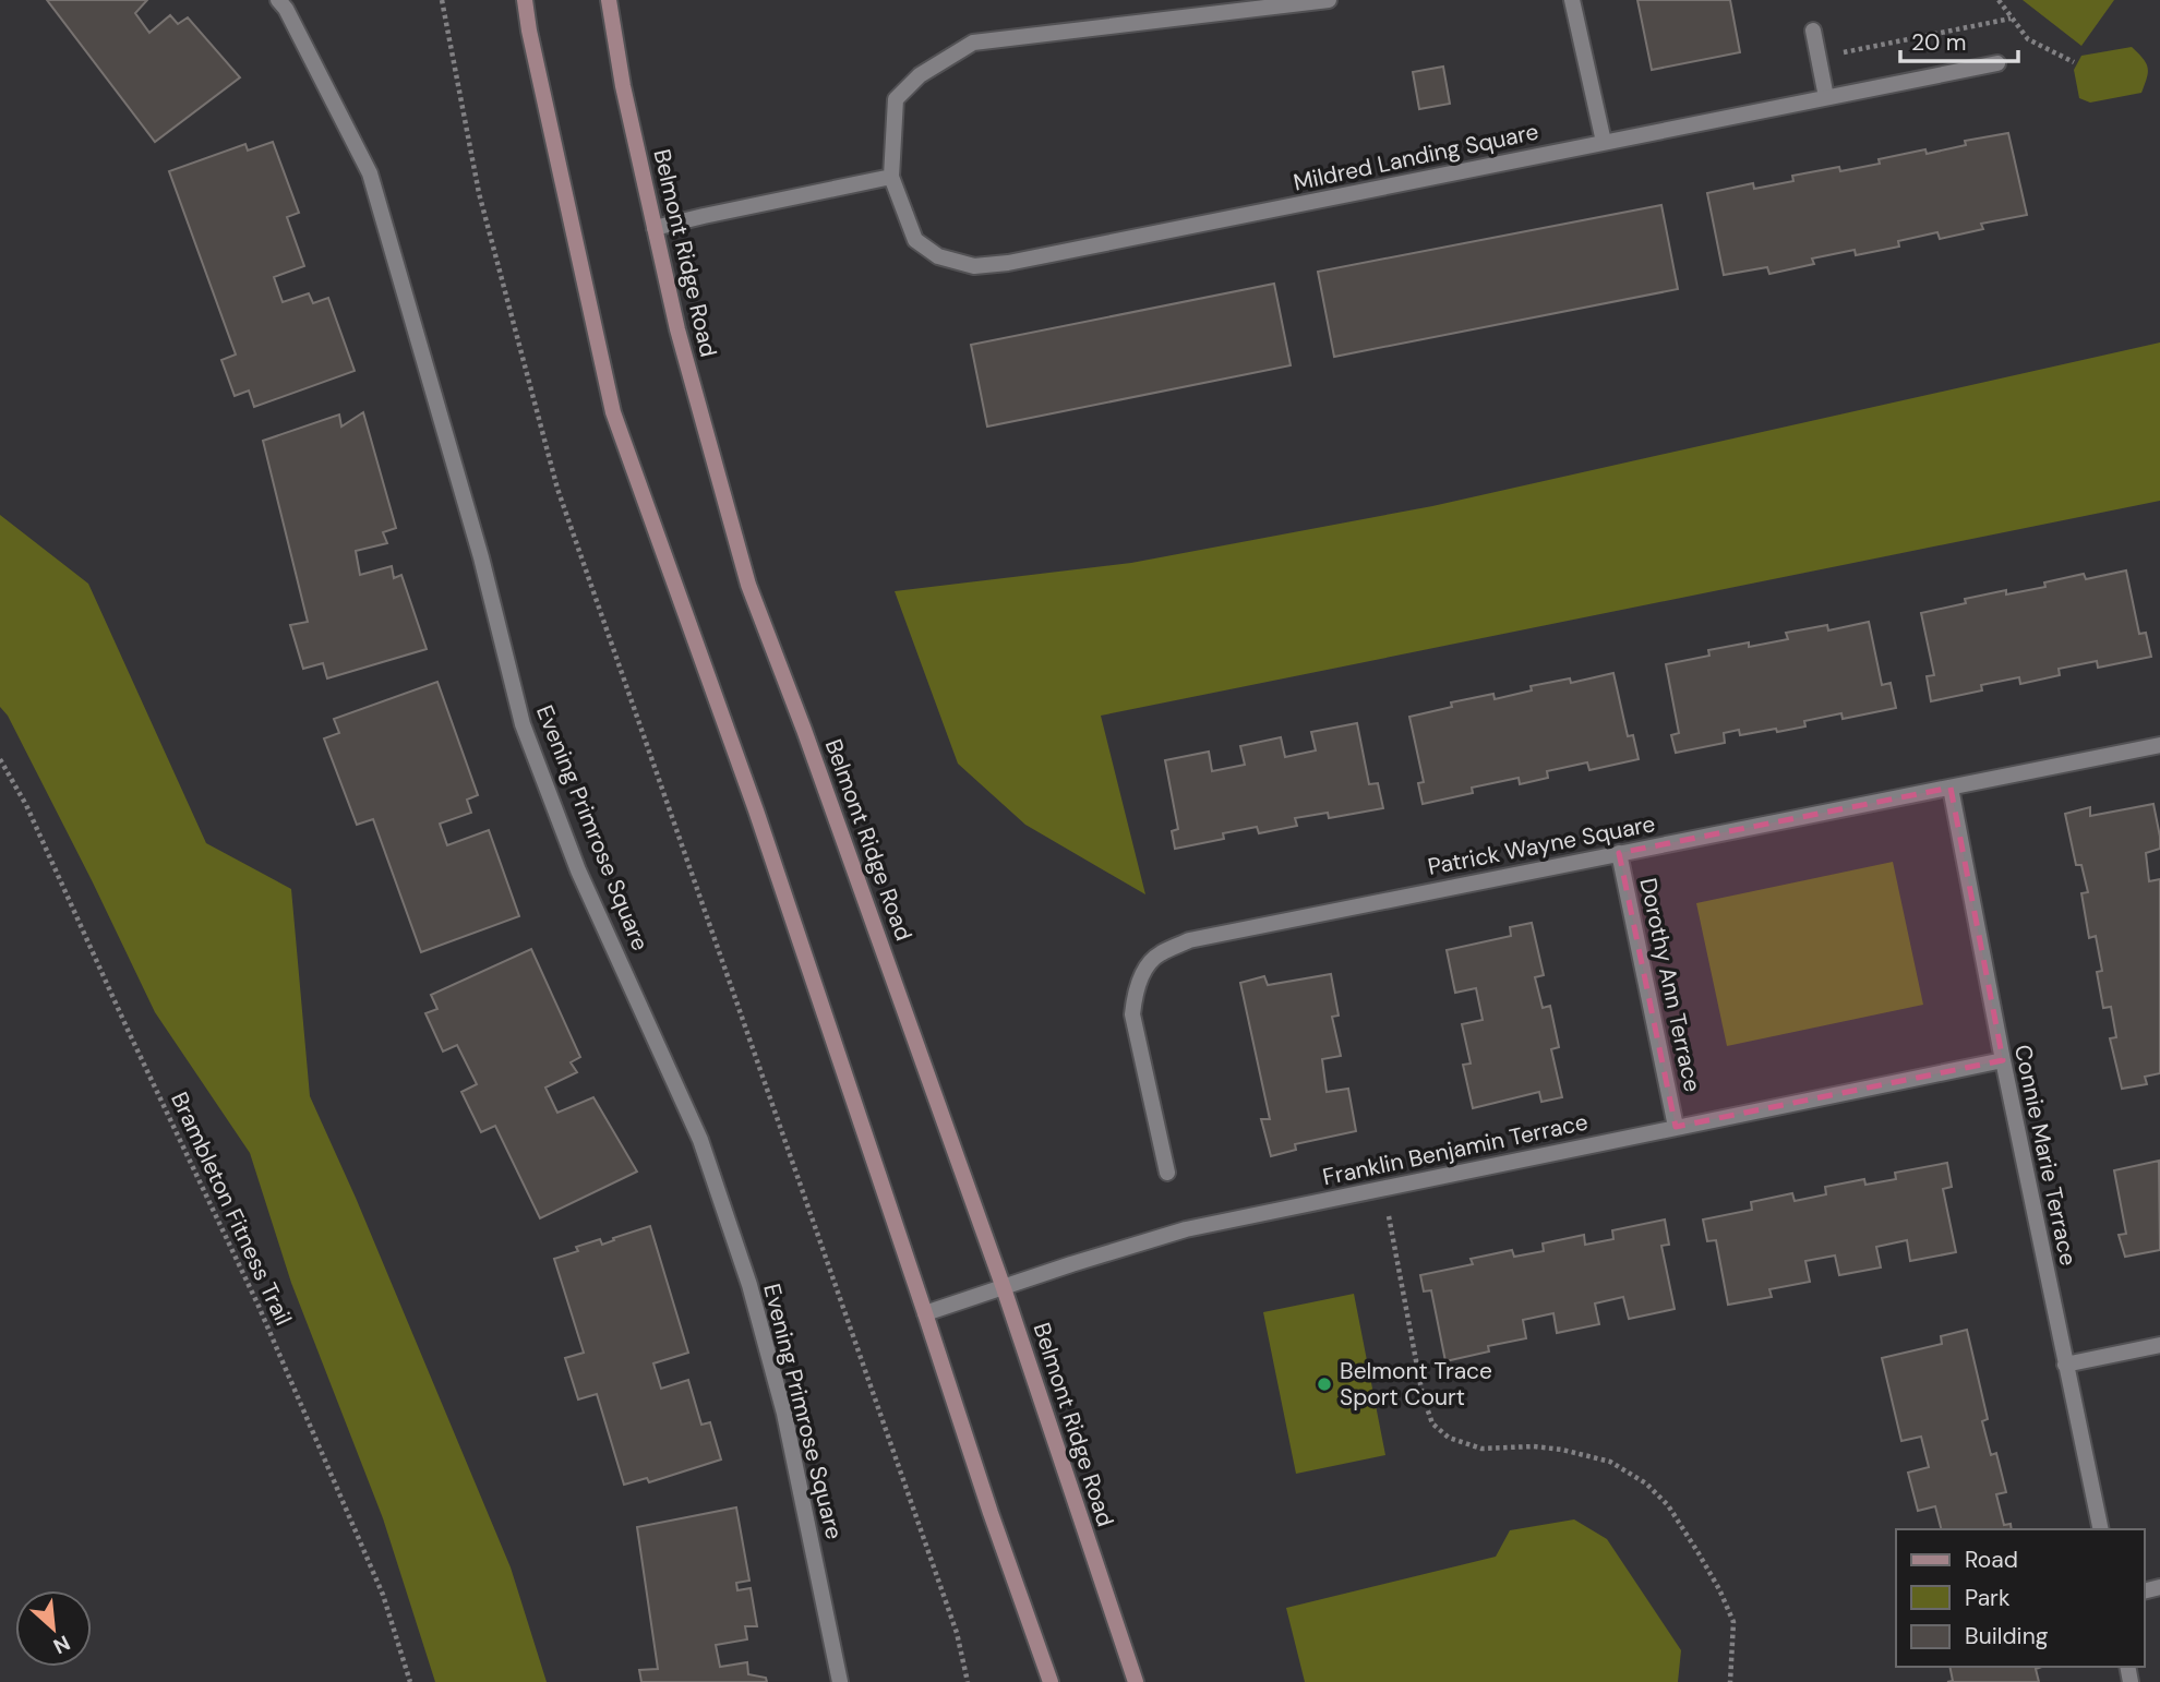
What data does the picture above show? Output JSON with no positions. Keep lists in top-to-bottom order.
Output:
{
  "streets": {
    "main road": ["Belmont Ridge Road"],
    "street": [
      "Mildred Landing Square",
      "Evening Primrose Square",
      "Patrick Wayne Square",
      "Dorothy Ann Terrace",
      "Franklin Benjamin Terrace",
      "Connie Marie Terrace"
    ],
    "path": ["Brambleton Fitness Trail"]
  },
  "crossings": [
    ["Belmont Ridge Road", "Franklin Benjamin Terrace"],
    ["Patrick Wayne Square", "Dorothy Ann Terrace"],
    ["Patrick Wayne Square", "Connie Marie Terrace"],
    ["Dorothy Ann Terrace", "Franklin Benjamin Terrace"],
    ["Franklin Benjamin Terrace", "Connie Marie Terrace"]
  ],
  "places": ["Belmont Trace Sport Court"],
  "legend": ["Road", "Park", "Building"],
  "scale_bar": "20 m",
  "north": "bottom right"
}
